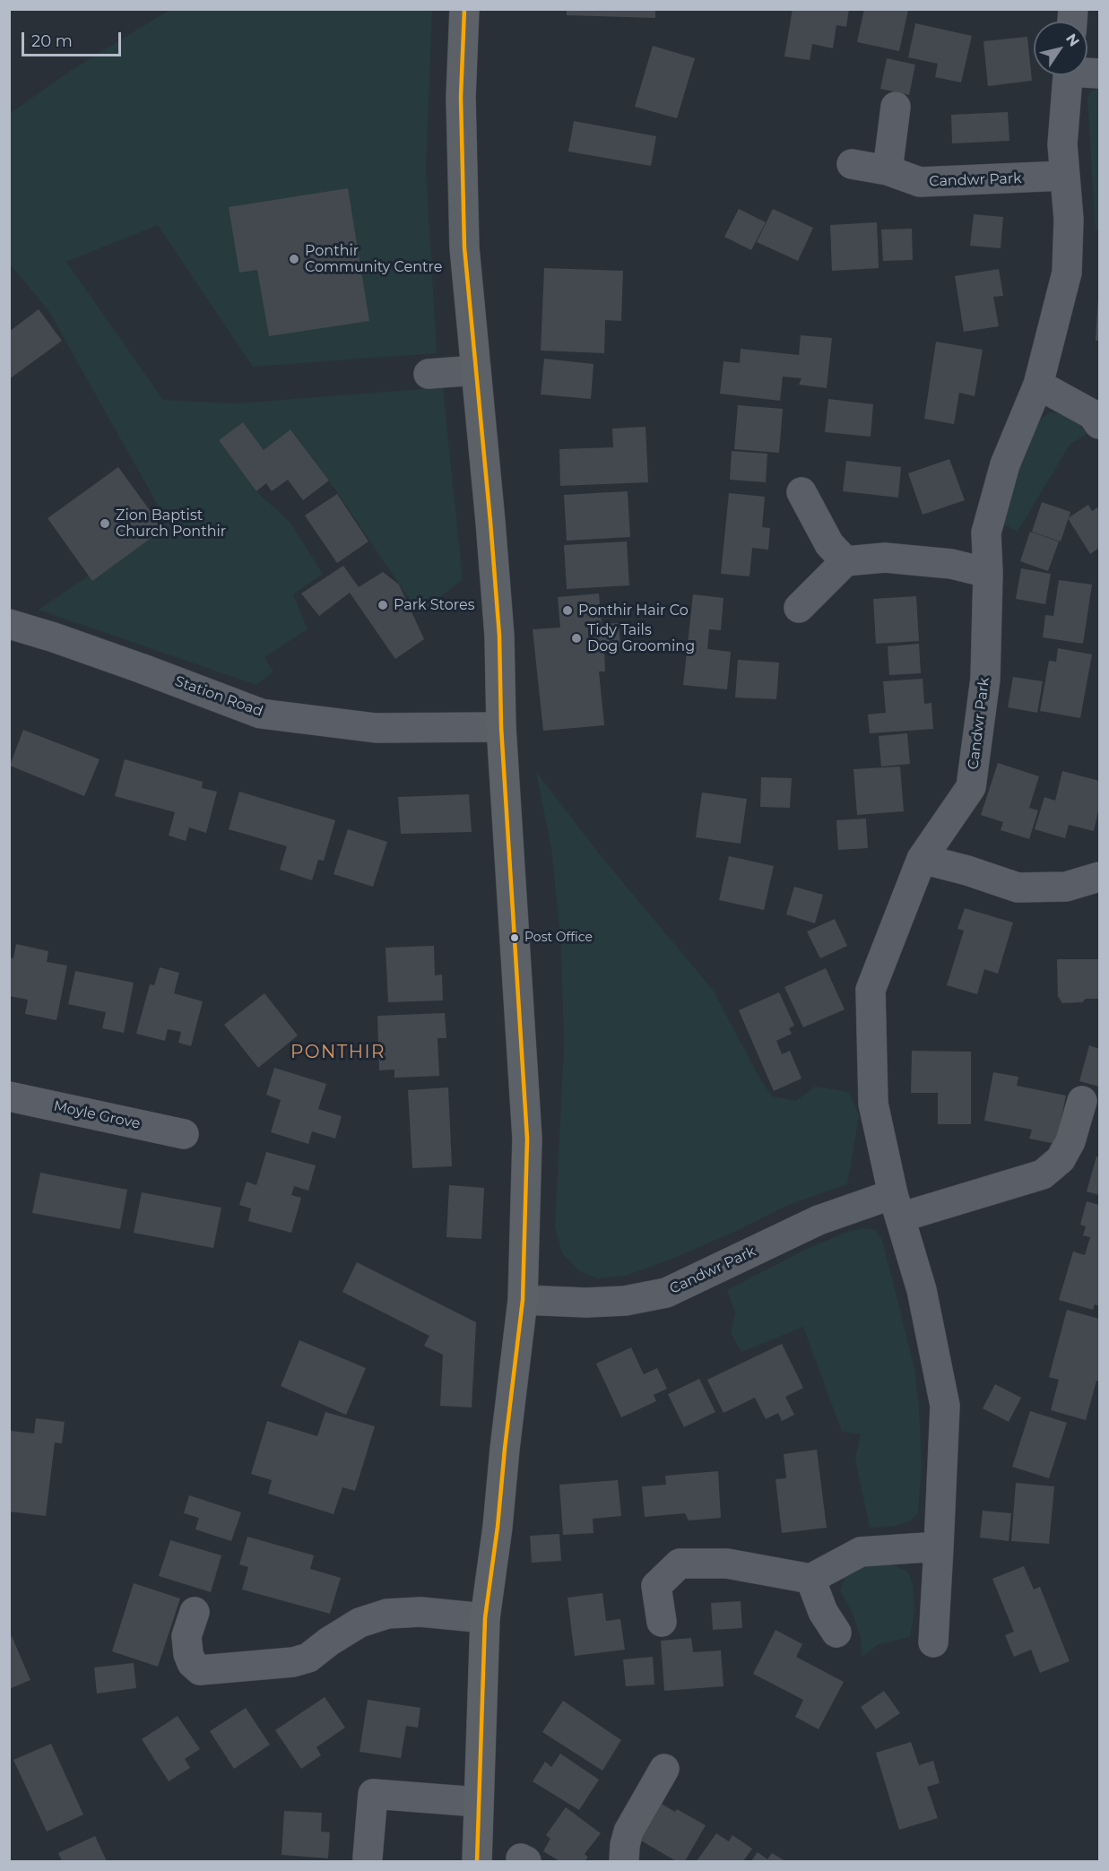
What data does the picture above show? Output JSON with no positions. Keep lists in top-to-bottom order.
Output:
{
  "streets": {
    "street": ["Candwr Park", "Station Road", "Moyle Grove"]
  },
  "districts": ["PONTHIR"],
  "places": [
    "Ponthir Community Centre",
    "Zion Baptist Church Ponthir",
    "Park Stores",
    "Ponthir Hair Co",
    "Tidy Tails Dog Grooming",
    "Post Office"
  ],
  "scale_bar": "20 m",
  "north": "top right"
}
